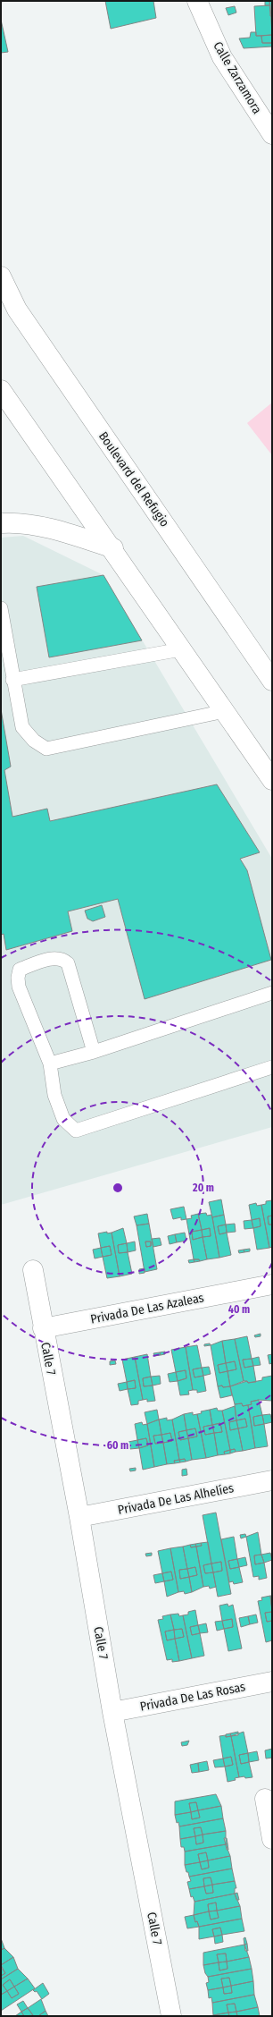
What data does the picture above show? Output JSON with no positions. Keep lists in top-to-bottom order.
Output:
{
  "streets": {
    "street": [
      "Calle Zarzamora",
      "Boulevard del Refugio",
      "Privada De Las Azaleas",
      "Calle 7",
      "Privada De Las Alhelíes",
      "Privada De Las Rosas"
    ]
  },
  "crossings": [
    ["Privada De Las Azaleas", "Calle 7"],
    ["Calle 7", "Privada De Las Alhelíes"],
    ["Calle 7", "Privada De Las Rosas"]
  ],
  "rings": ["20 m", "40 m", "60 m"]
}
